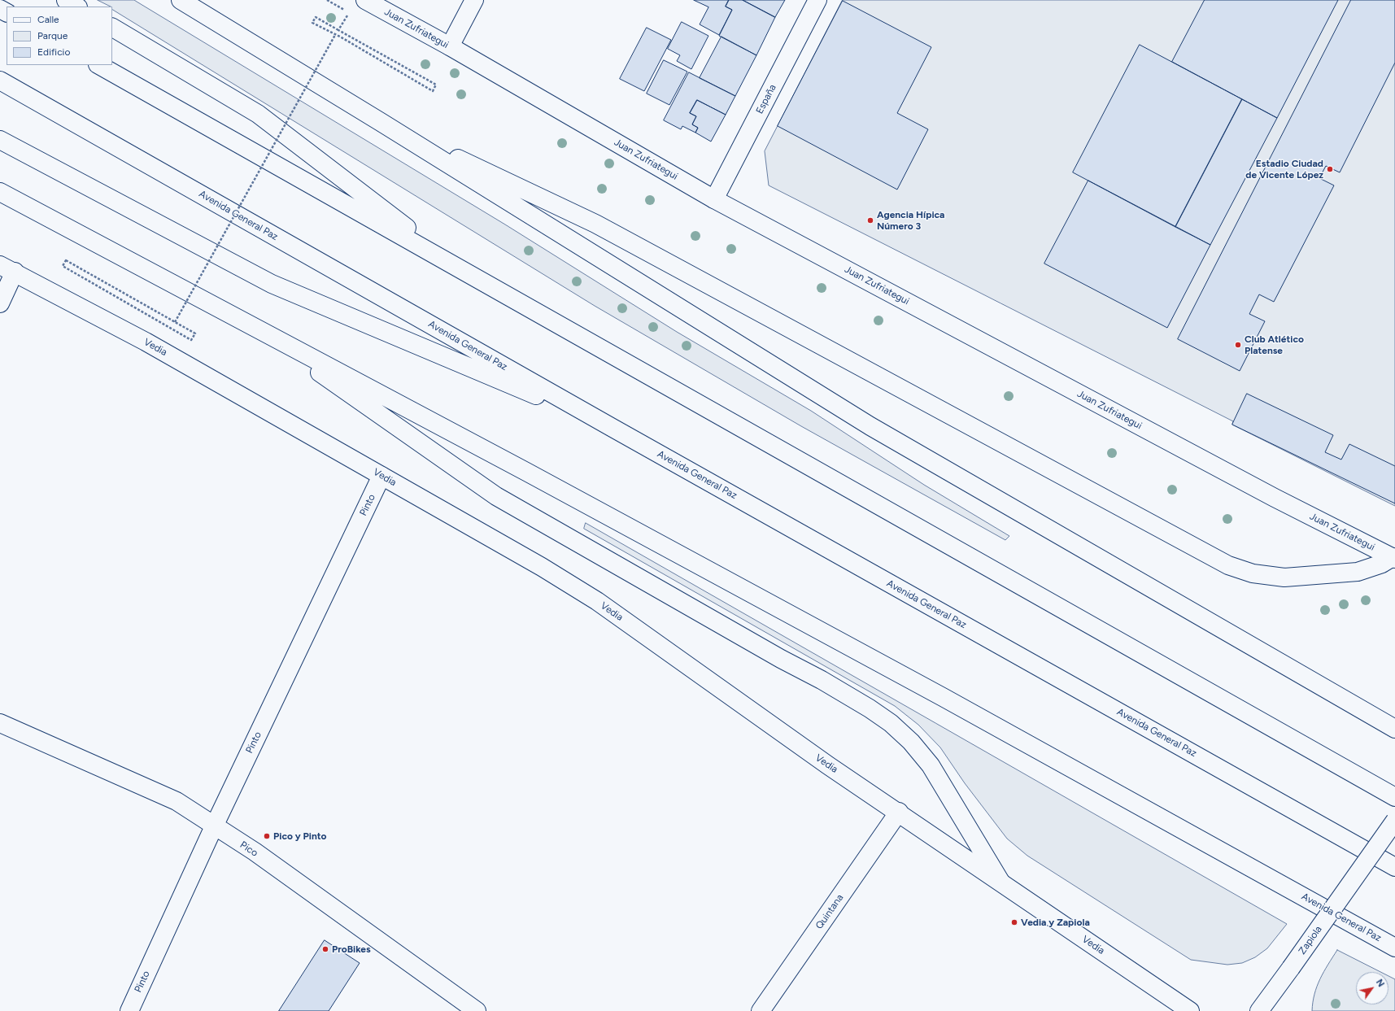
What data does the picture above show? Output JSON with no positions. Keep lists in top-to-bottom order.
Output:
{
  "streets": {
    "main road": [
      "Juan Zufriategui",
      "España",
      "Avenida General Paz",
      "Vedia",
      "Pinto",
      "Pico",
      "Quintana",
      "Zapiola"
    ]
  },
  "crossings": [
    ["Juan Zufriategui", "España"],
    ["Vedia", "Pinto"],
    ["Vedia", "Quintana"],
    ["Pinto", "Pico"]
  ],
  "places": [
    "Estadio Ciudad de Vicente López",
    "Agencia Hípica Número 3",
    "Club Atlético Platense",
    "Pico y Pinto",
    "Vedia y Zapiola",
    "ProBikes"
  ],
  "legend": ["Calle", "Parque", "Edificio"],
  "north": "top right"
}
